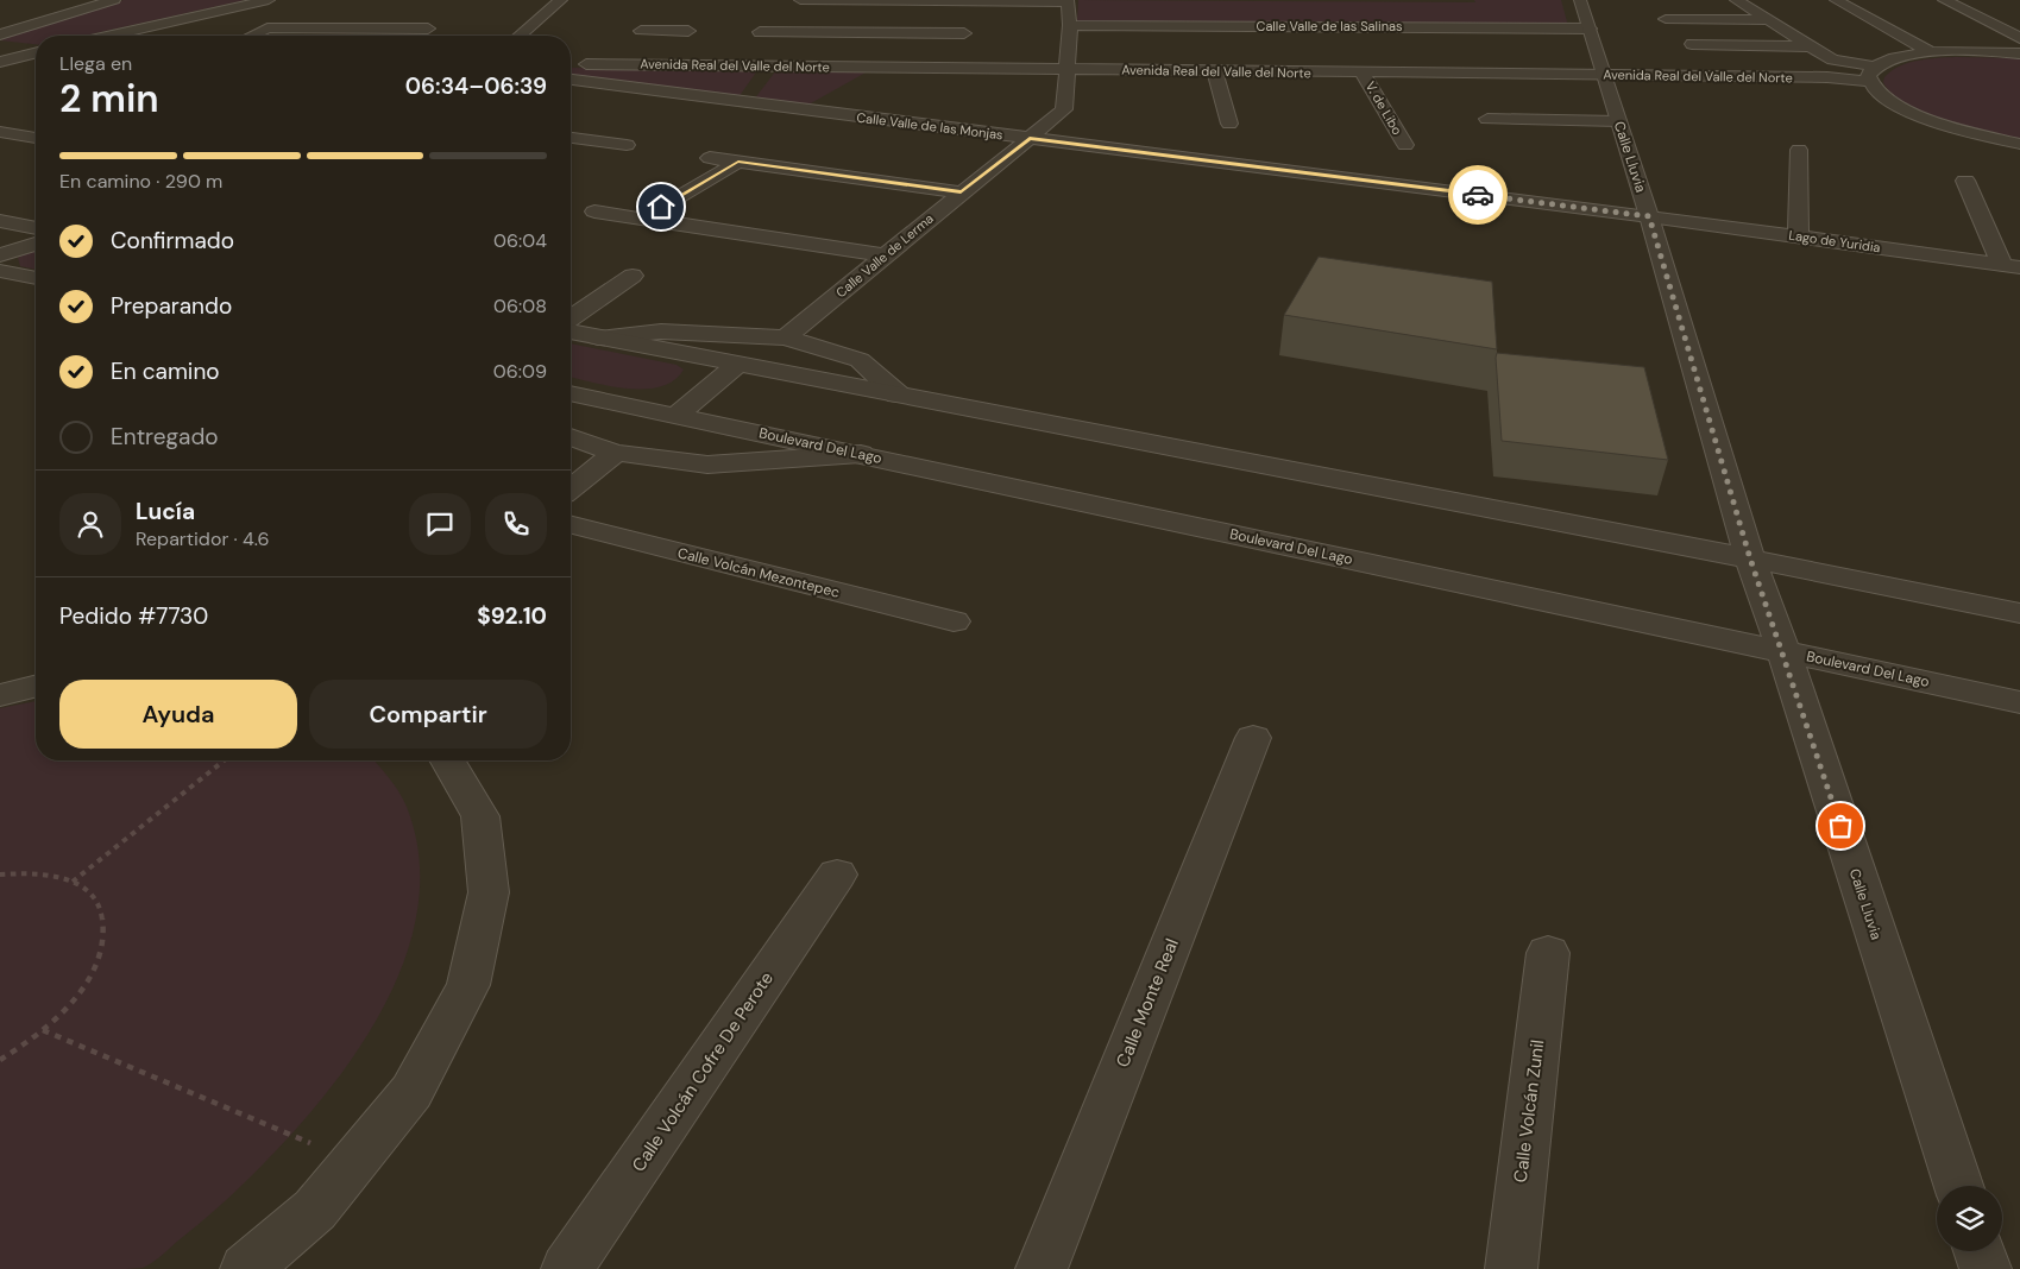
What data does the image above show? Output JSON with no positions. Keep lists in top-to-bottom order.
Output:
{
  "streets": {
    "street": [
      "Calle Valle de las Salinas",
      "Avenida Real del Valle del Norte",
      "V. de Libo",
      "Calle Valle de las Monjas",
      "Calle Lluvia",
      "Lago de Yuridia",
      "Calle Valle de Lerma",
      "Boulevard Del Lago",
      "Calle Volcán Mezontepec",
      "Calle Monte Real",
      "Calle Volcán Cofre De Perote",
      "Calle Volcán Zunil"
    ]
  },
  "crossings": [
    ["Calle Valle de las Salinas", "Calle Lluvia"],
    ["Calle Valle de las Salinas", "Calle Valle de Lerma"],
    ["Avenida Real del Valle del Norte", "V. de Libo"],
    ["Avenida Real del Valle del Norte", "Calle Lluvia"],
    ["Avenida Real del Valle del Norte", "Calle Valle de Lerma"],
    ["Calle Valle de las Monjas", "Calle Lluvia"],
    ["Calle Valle de las Monjas", "Lago de Yuridia"],
    ["Calle Valle de las Monjas", "Calle Valle de Lerma"],
    ["Calle Lluvia", "Lago de Yuridia"],
    ["Calle Lluvia", "Boulevard Del Lago"]
  ],
  "page": {
    "heading": ["2 min", "Llega en", "06:34–06:39"],
    "panel": [
      "Lucía",
      "Repartidor · 4.6",
      "Pedido #7730",
      "$92.10"
    ],
    "bar": "En camino · 290 m",
    "list": [
      ["Confirmado", "06:04"],
      ["Preparando", "06:08"],
      ["En camino", "06:09"],
      "Entregado"
    ],
    "buttons": ["Ayuda", "Compartir"]
  }
}
